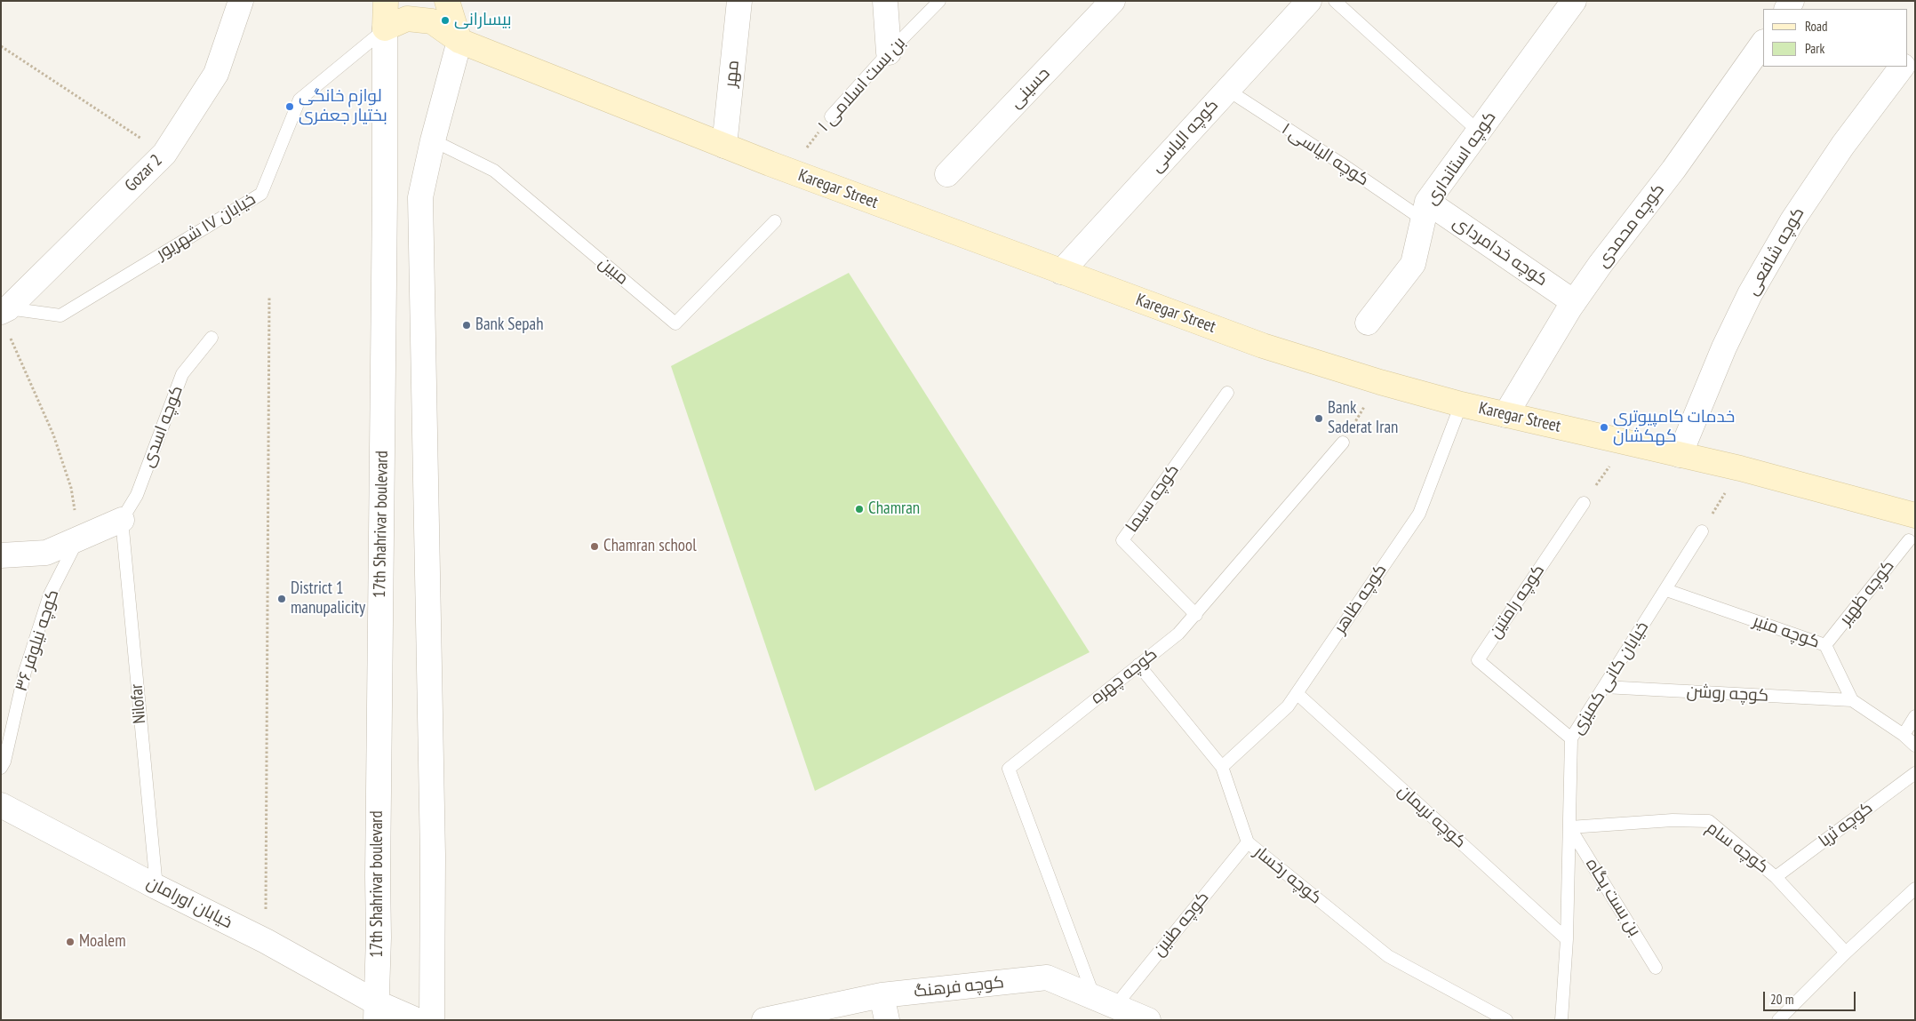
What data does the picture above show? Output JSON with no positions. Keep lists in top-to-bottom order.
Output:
{
  "streets": {
    "main road": ["Karegar Street"],
    "street": [
      "مهر",
      "حسینی",
      "کوچه الیاسی",
      "کوچه استانداری",
      "Gozar 2",
      "کوچه محمدی",
      "کوچه خدامردای",
      "کوچه شافعی",
      "17th Shahrivar boulevard",
      "خیابان اورامان",
      "کوچه فرهنگ"
    ],
    "lane": [
      "بن بست اسلامی ۱",
      "کوچه الیاسی ۱",
      "خیابان ۱۷ شهریور",
      "مبین",
      "کوچه اسدی",
      "کوچه سیما",
      "کوچه ظهیر",
      "کوچه ظاهر",
      "کوچه رامتین",
      "کوچه منیر",
      "کوچه نیلوفر ۳۶",
      "کوچه چهره",
      "خیابان کانی کمیزی",
      "کوچه روشن",
      "Nilofar",
      "کوچه نریمان",
      "کوچه ثریا",
      "کوچه سام",
      "کوچه رخسار",
      "بن بست پگاه",
      "کوچه طنین"
    ]
  },
  "crossings": [
    ["مهر", "Karegar Street"],
    ["بن بست اسلامی ۱", "Karegar Street"],
    ["کوچه الیاسی", "کوچه الیاسی ۱"],
    ["کوچه الیاسی", "Karegar Street"],
    ["کوچه الیاسی ۱", "کوچه استانداری"],
    ["کوچه الیاسی ۱", "کوچه خدامردای"],
    ["کوچه استانداری", "کوچه خدامردای"],
    ["Gozar 2", "خیابان ۱۷ شهریور"],
    ["Karegar Street", "کوچه محمدی"],
    ["Karegar Street", "خیابان ۱۷ شهریور"],
    ["Karegar Street", "کوچه شافعی"],
    ["Karegar Street", "17th Shahrivar boulevard"],
    ["Karegar Street", "کوچه ظاهر"],
    ["کوچه محمدی", "کوچه خدامردای"],
    ["خیابان ۱۷ شهریور", "17th Shahrivar boulevard"],
    ["کوچه اسدی", "Nilofar"],
    ["کوچه سیما", "کوچه چهره"],
    ["17th Shahrivar boulevard", "خیابان اورامان"],
    ["کوچه ظهیر", "کوچه منیر"],
    ["کوچه ظاهر", "کوچه نریمان"],
    ["کوچه ظاهر", "کوچه رخسار"],
    ["کوچه رامتین", "خیابان کانی کمیزی"],
    ["کوچه منیر", "خیابان کانی کمیزی"],
    ["کوچه منیر", "کوچه روشن"],
    ["کوچه چهره", "کوچه رخسار"],
    ["کوچه چهره", "کوچه طنین"],
    ["کوچه چهره", "کوچه فرهنگ"],
    ["خیابان کانی کمیزی", "کوچه روشن"],
    ["خیابان کانی کمیزی", "کوچه نریمان"],
    ["خیابان کانی کمیزی", "کوچه سام"],
    ["خیابان کانی کمیزی", "بن بست پگاه"],
    ["Nilofar", "خیابان اورامان"],
    ["کوچه ثریا", "کوچه سام"],
    ["کوچه سام", "بن بست پگاه"],
    ["کوچه رخسار", "کوچه طنین"],
    ["کوچه طنین", "کوچه فرهنگ"]
  ],
  "places": [
    "بیسارانی",
    "لوازم خانگی بختیار جعفری",
    "Bank Sepah",
    "Bank Saderat Iran",
    "خدمات کامپیوتری کهکشان",
    "Chamran",
    "Chamran school",
    "District 1 manupalicity",
    "Moalem"
  ],
  "legend": ["Road", "Park"],
  "scale_bar": "20 m"
}
